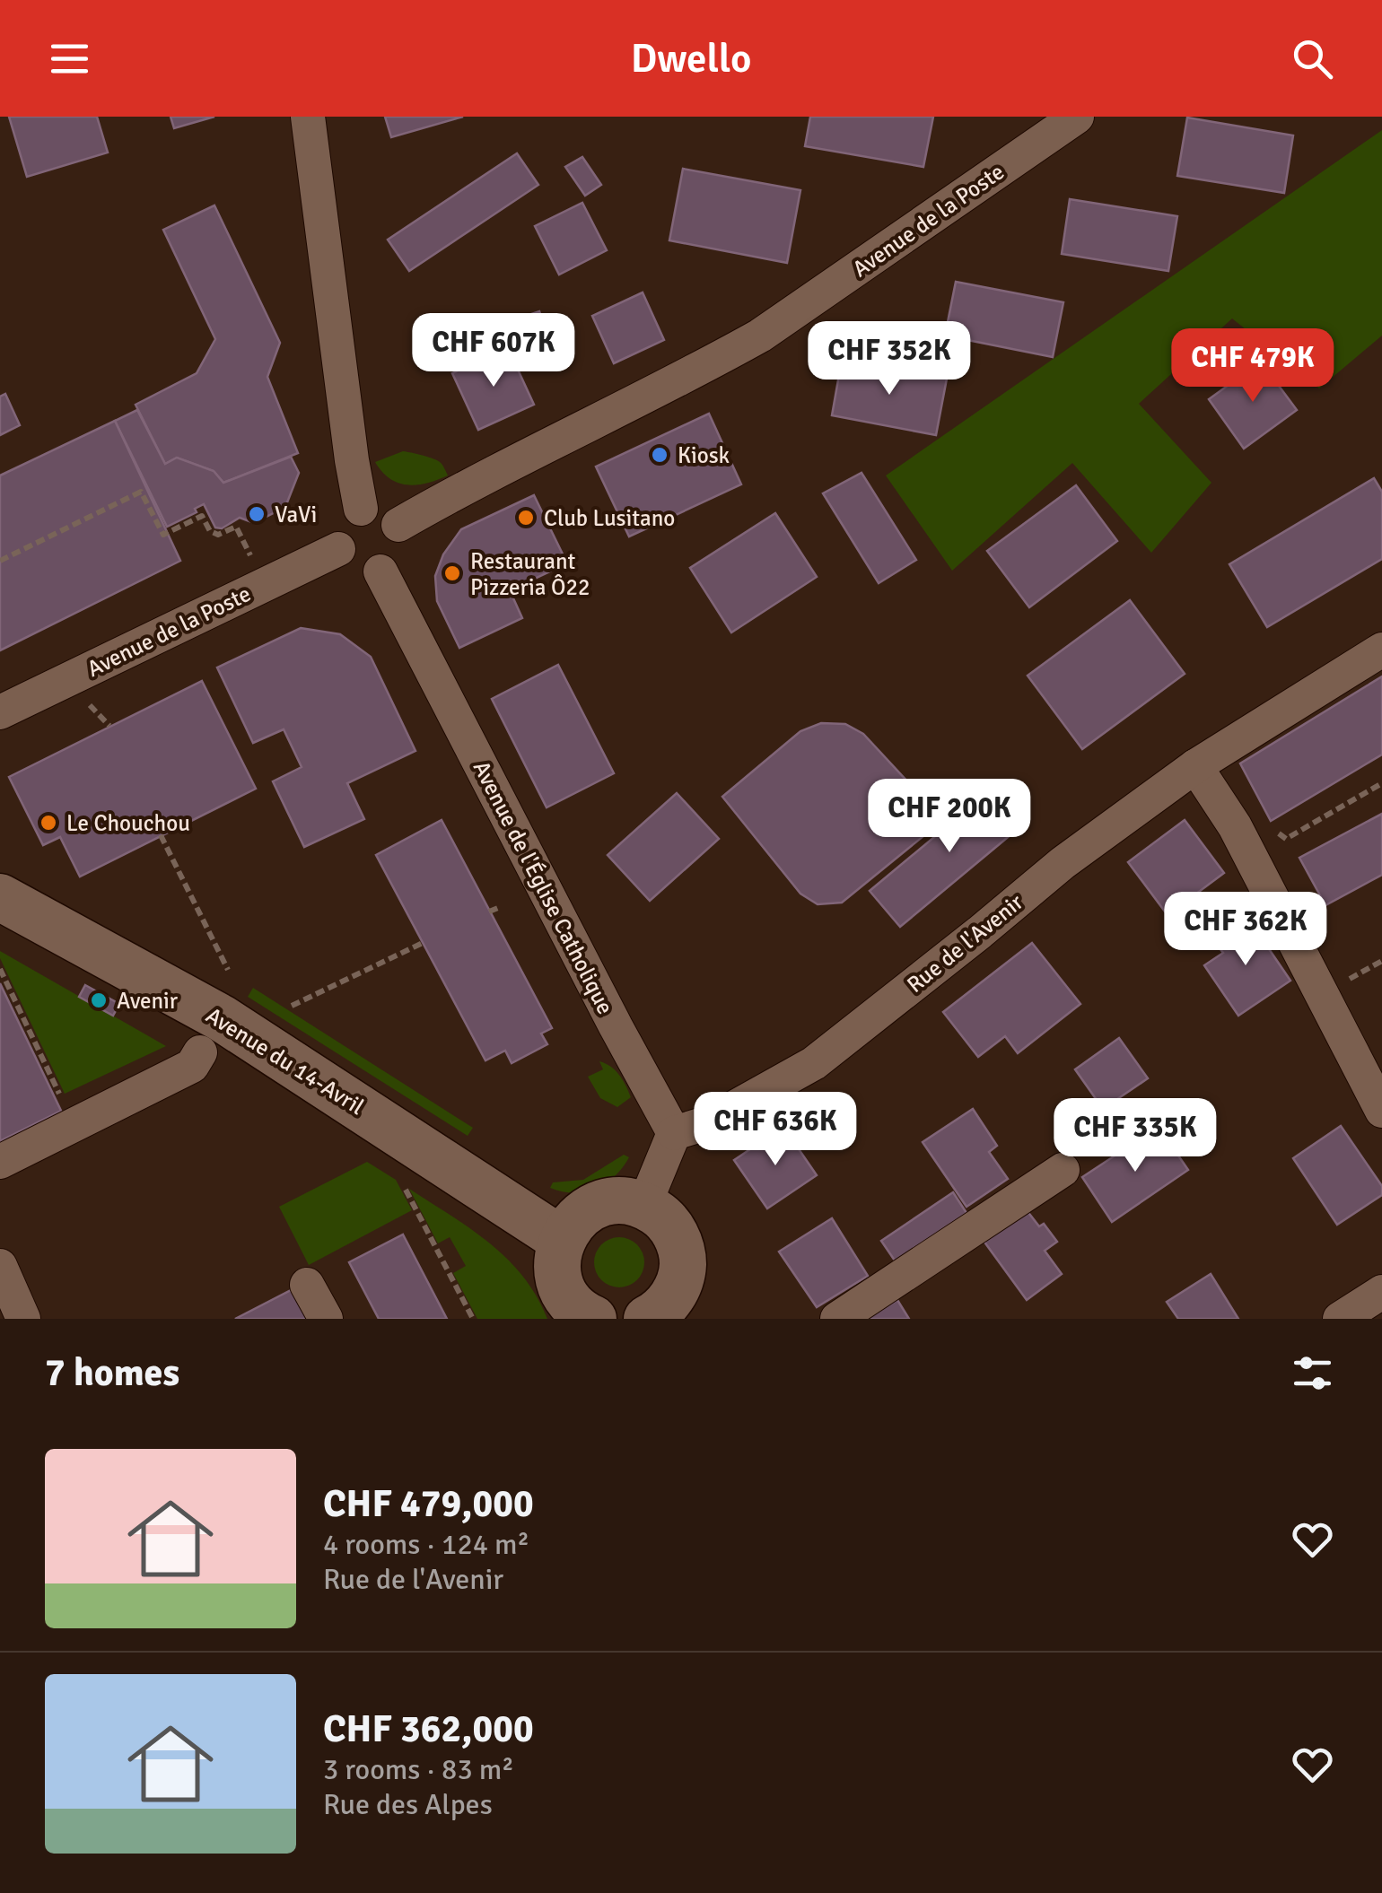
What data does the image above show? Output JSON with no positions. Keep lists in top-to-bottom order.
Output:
{
  "streets": {
    "main road": ["Avenue du 14-Avril"],
    "street": ["Avenue de la Poste", "Avenue de l'Église Catholique", "Rue de l'Avenir"]
  },
  "crossings": [
    ["Avenue de la Poste", "Avenue de l'Église Catholique"],
    ["Avenue de l'Église Catholique", "Rue de l'Avenir"]
  ],
  "places": [
    "Kiosk",
    "VaVi",
    "Club Lusitano",
    "Restaurant Pizzeria Ô22",
    "Le Chouchou",
    "Avenir"
  ],
  "page": {
    "header": "Dwello",
    "price": [
      "CHF 607K",
      "CHF 352K",
      "CHF 479K",
      "CHF 200K",
      "CHF 362K",
      "CHF 636K",
      "CHF 335K"
    ],
    "heading": "7 homes",
    "list": [
      {
        "name": "CHF 479,000",
        "note": "4 rooms · 124 m² · Rue de l'Avenir"
      },
      {
        "name": "CHF 362,000",
        "note": "3 rooms · 83 m² · Rue des Alpes"
      }
    ]
  }
}
